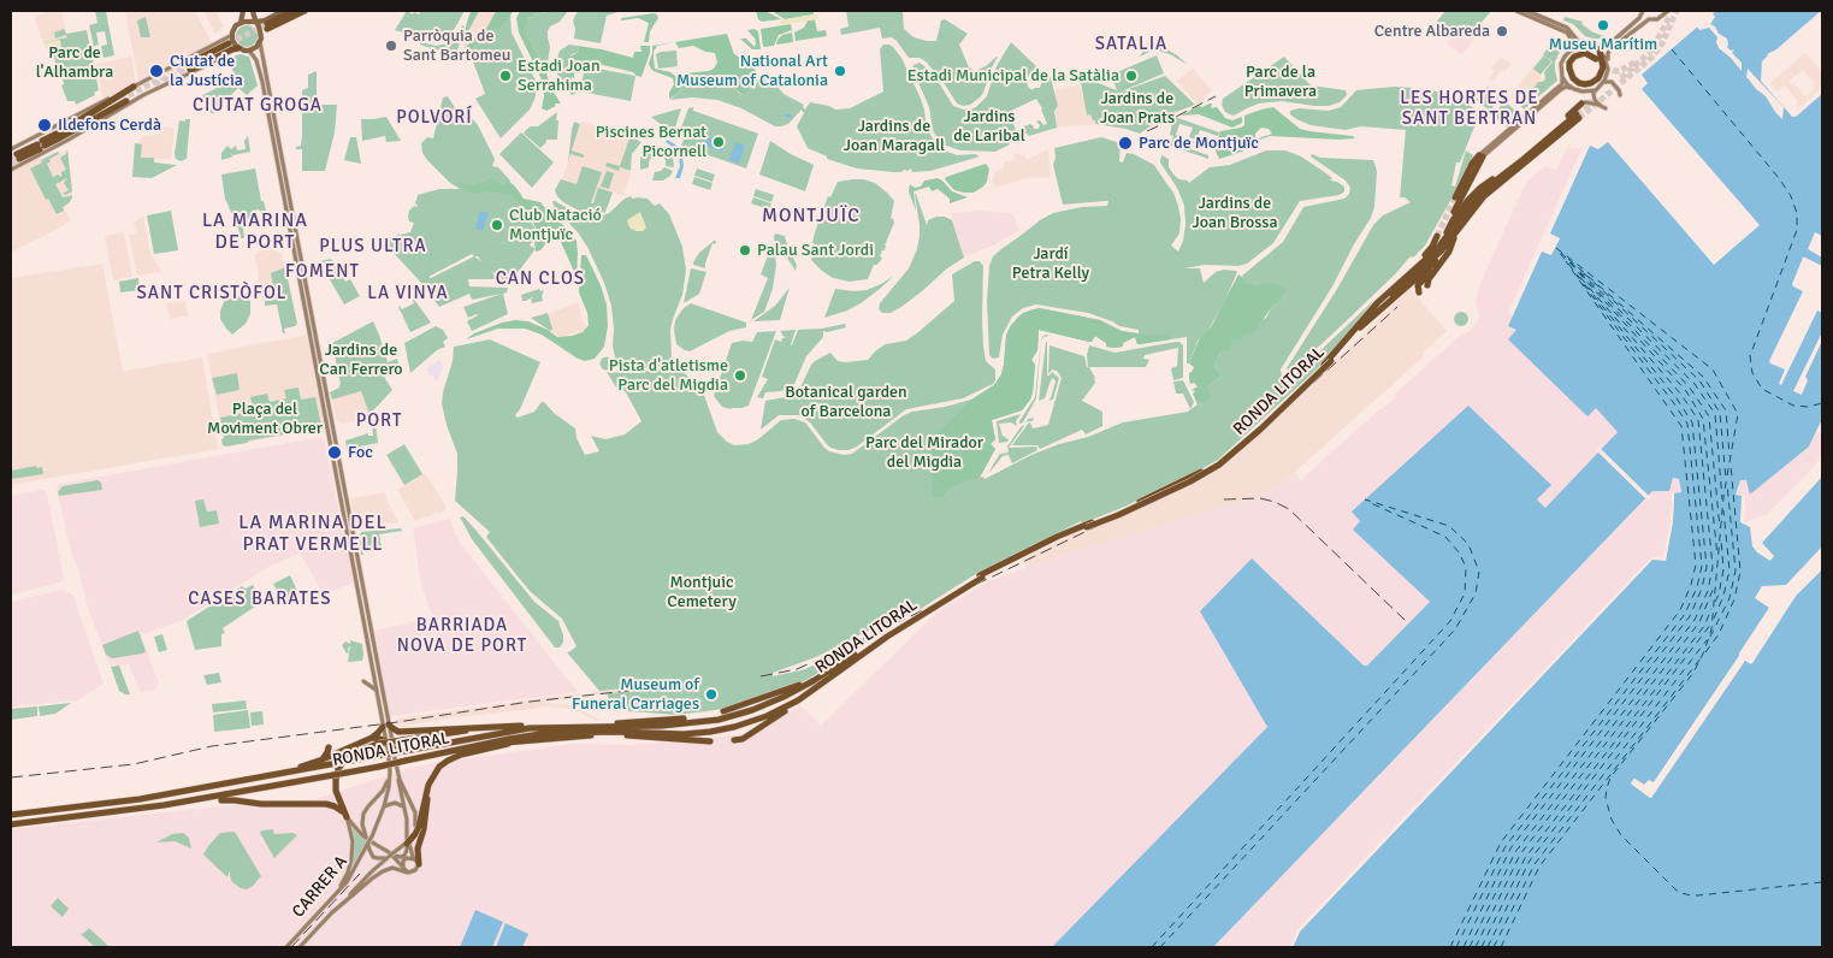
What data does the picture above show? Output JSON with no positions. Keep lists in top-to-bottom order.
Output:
{
  "streets": {
    "highway": ["RONDA LITORAL"],
    "main road": ["CARRER A"]
  },
  "districts": [
    "SATALIA",
    "LES HORTES DE SANT BERTRAN",
    "CIUTAT GROGA",
    "POLVORÍ",
    "MONTJUÏC",
    "LA MARINA DE PORT",
    "PLUS ULTRA",
    "FOMENT",
    "CAN CLOS",
    "SANT CRISTÒFOL",
    "LA VINYA",
    "PORT",
    "LA MARINA DEL PRAT VERMELL",
    "CASES BARATES",
    "BARRIADA NOVA DE PORT"
  ],
  "parks": [
    "Parc de l'Alhambra",
    "Parc de la Primavera",
    "Jardins de Joan Prats",
    "Jardins de Laribal",
    "Jardins de Joan Maragall",
    "Jardins de Joan Brossa",
    "Jardí Petra Kelly",
    "Jardins de Can Ferrero",
    "Botanical garden of Barcelona",
    "Plaça del Moviment Obrer",
    "Parc del Mirador del Migdia",
    "Montjuic Cemetery"
  ],
  "places": [
    "Museu Marítim",
    "Centre Albareda",
    "Parròquia de Sant Bartomeu",
    "Ciutat de la Justícia",
    "National Art Museum of Catalonia",
    "Estadi Joan Serrahima",
    "Estadi Municipal de la Satàlia",
    "Ildefons Cerdà",
    "Piscines Bernat Picornell",
    "Parc de Montjuïc",
    "Club Natació Montjuïc",
    "Palau Sant Jordi",
    "Pista d'atletisme Parc del Migdia",
    "Foc",
    "Museum of Funeral Carriages"
  ]
}
